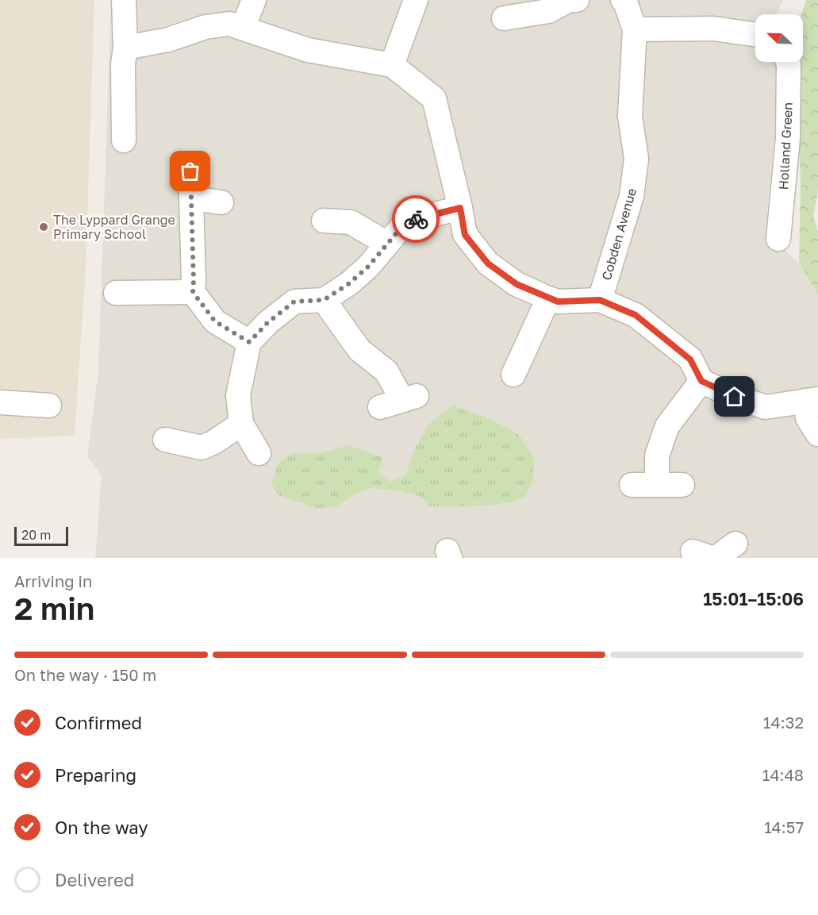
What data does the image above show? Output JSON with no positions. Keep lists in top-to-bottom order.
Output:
{
  "streets": {
    "street": ["Holland Green", "Cobden Avenue"]
  },
  "places": ["The Lyppard Grange Primary School"],
  "scale_bar": "20 m",
  "north": "top left",
  "page": {
    "scale": "20 m",
    "heading": ["2 min", "Arriving in", "15:01–15:06"],
    "bar": "On the way · 150 m",
    "list": [
      ["Confirmed", "14:32"],
      ["Preparing", "14:48"],
      ["On the way", "14:57"],
      "Delivered"
    ]
  }
}
